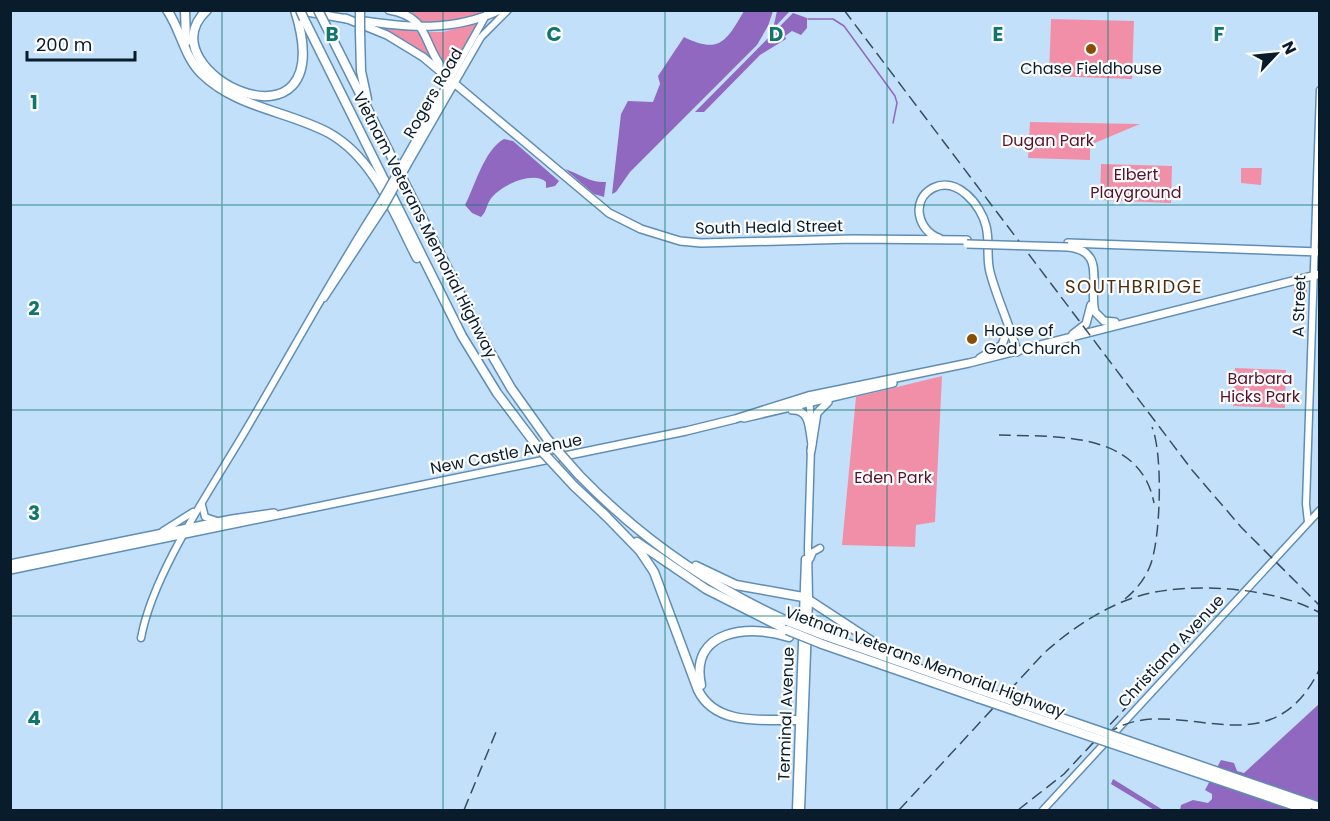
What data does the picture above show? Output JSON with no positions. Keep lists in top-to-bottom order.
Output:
{
  "streets": {
    "highway": ["Vietnam Veterans Memorial Highway"],
    "main road": ["South Heald Street", "New Castle Avenue"],
    "street": [
      "Rogers Road",
      "A Street",
      "Christiana Avenue",
      "Terminal Avenue"
    ]
  },
  "crossings": [
    ["Rogers Road", "South Heald Street"],
    ["Rogers Road", "New Castle Avenue"],
    ["South Heald Street", "A Street"],
    ["A Street", "New Castle Avenue"],
    ["A Street", "Christiana Avenue"],
    ["New Castle Avenue", "Terminal Avenue"]
  ],
  "districts": ["SOUTHBRIDGE"],
  "parks": [
    "Dugan Park",
    "Elbert Playground",
    "Barbara Hicks Park",
    "Eden Park"
  ],
  "places": ["Chase Fieldhouse", "House of God Church"],
  "scale_bar": "200 m",
  "north": "top right",
  "grid": {
    "columns": [
      "B",
      "C",
      "D",
      "E",
      "F"
    ],
    "rows": [
      "1",
      "2",
      "3",
      "4"
    ]
  }
}
